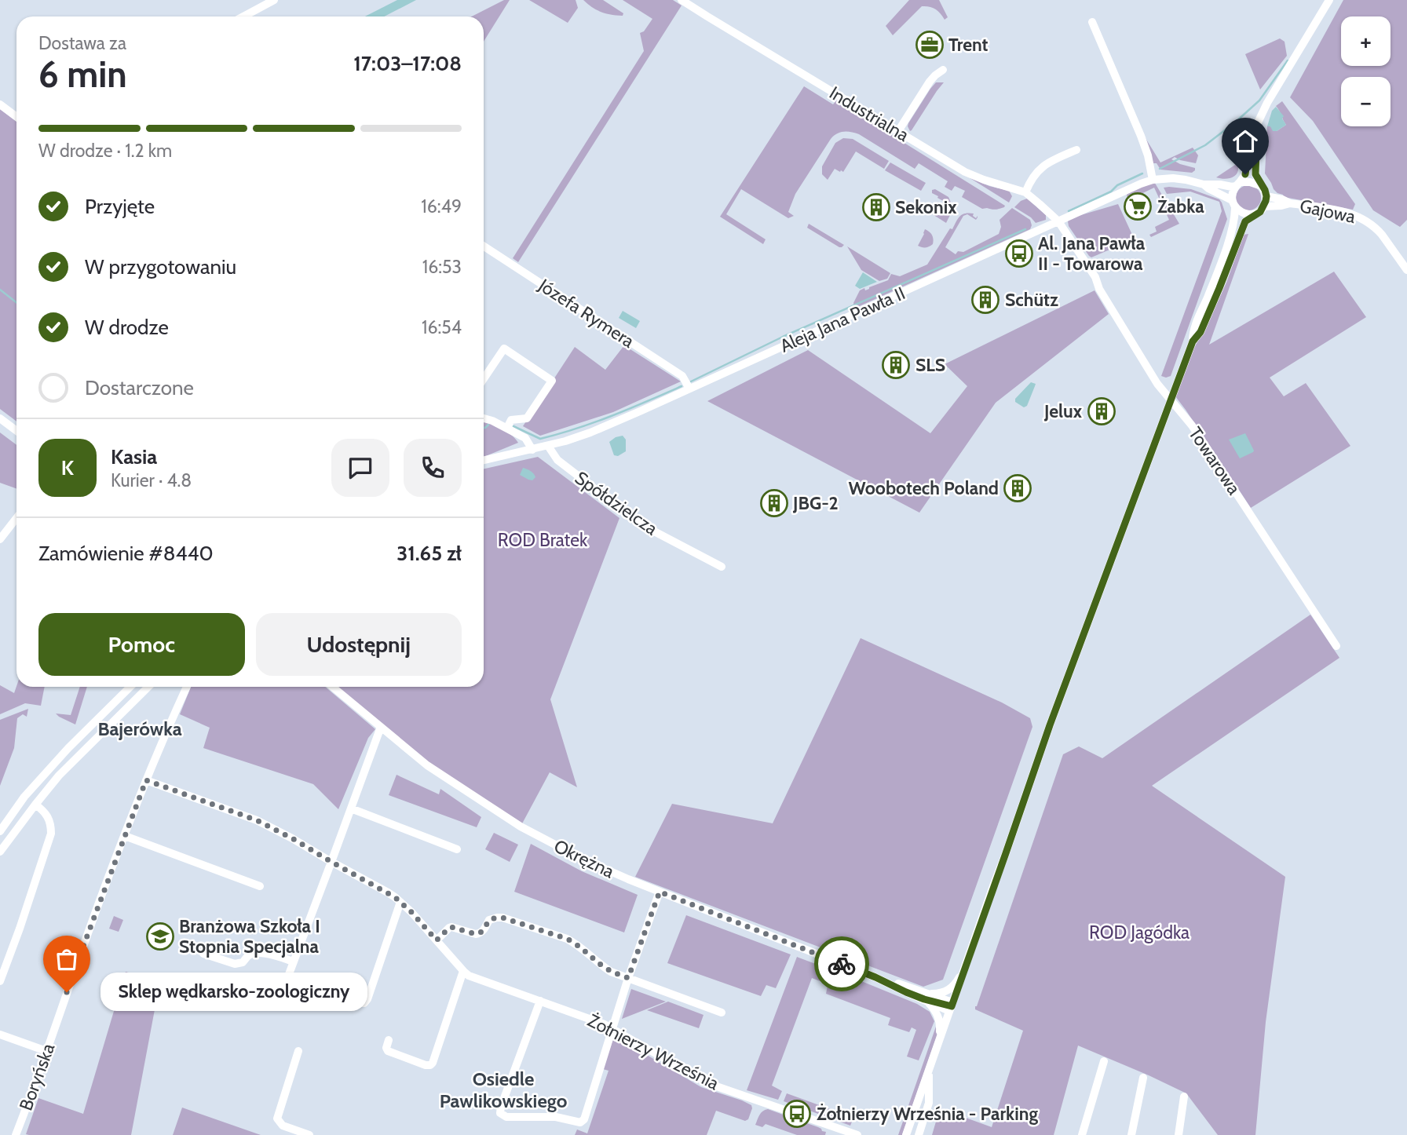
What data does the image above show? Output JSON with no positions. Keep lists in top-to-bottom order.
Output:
{
  "streets": {
    "street": [
      "Industrialna",
      "Gajowa",
      "Józefa Rymera",
      "Aleja Jana Pawła II",
      "Towarowa",
      "Spółdzielcza",
      "Okrężna",
      "Żołnierzy Września",
      "Boryńska"
    ]
  },
  "crossings": [
    ["Industrialna", "Aleja Jana Pawła II"],
    ["Industrialna", "Towarowa"],
    ["Gajowa", "Aleja Jana Pawła II"],
    ["Józefa Rymera", "Aleja Jana Pawła II"],
    ["Aleja Jana Pawła II", "Towarowa"],
    ["Aleja Jana Pawła II", "Spółdzielcza"],
    ["Żołnierzy Września", "Boryńska"]
  ],
  "districts": ["Bajerówka", "Osiedle Pawlikowskiego"],
  "parks": ["ROD Bratek", "ROD Jagódka"],
  "places": {
    "office": ["Trent"],
    "supermarket": ["Żabka"],
    "building": [
      "Sekonix",
      "Schütz",
      "SLS",
      "Jelux",
      "Woobotech Poland",
      "JBG-2"
    ],
    "bus stop": ["Al. Jana Pawła II - Towarowa", "Żołnierzy Września - Parking"],
    "school or university": ["Branżowa Szkoła I Stopnia Specjalna"],
    "other": ["Sklep wędkarsko-zoologiczny"]
  },
  "page": {
    "map_buttons": ["+", "−"],
    "heading": ["6 min", "Dostawa za", "17:03–17:08"],
    "panel": [
      "Kasia",
      "Kurier · 4.8",
      "Zamówienie #8440",
      "31.65 zł"
    ],
    "bar": "W drodze · 1.2 km",
    "list": [
      ["Przyjęte", "16:49"],
      ["W przygotowaniu", "16:53"],
      ["W drodze", "16:54"],
      "Dostarczone"
    ],
    "round": "K",
    "buttons": ["Pomoc", "Udostępnij"],
    "bubble": "Sklep wędkarsko-zoologiczny"
  }
}
